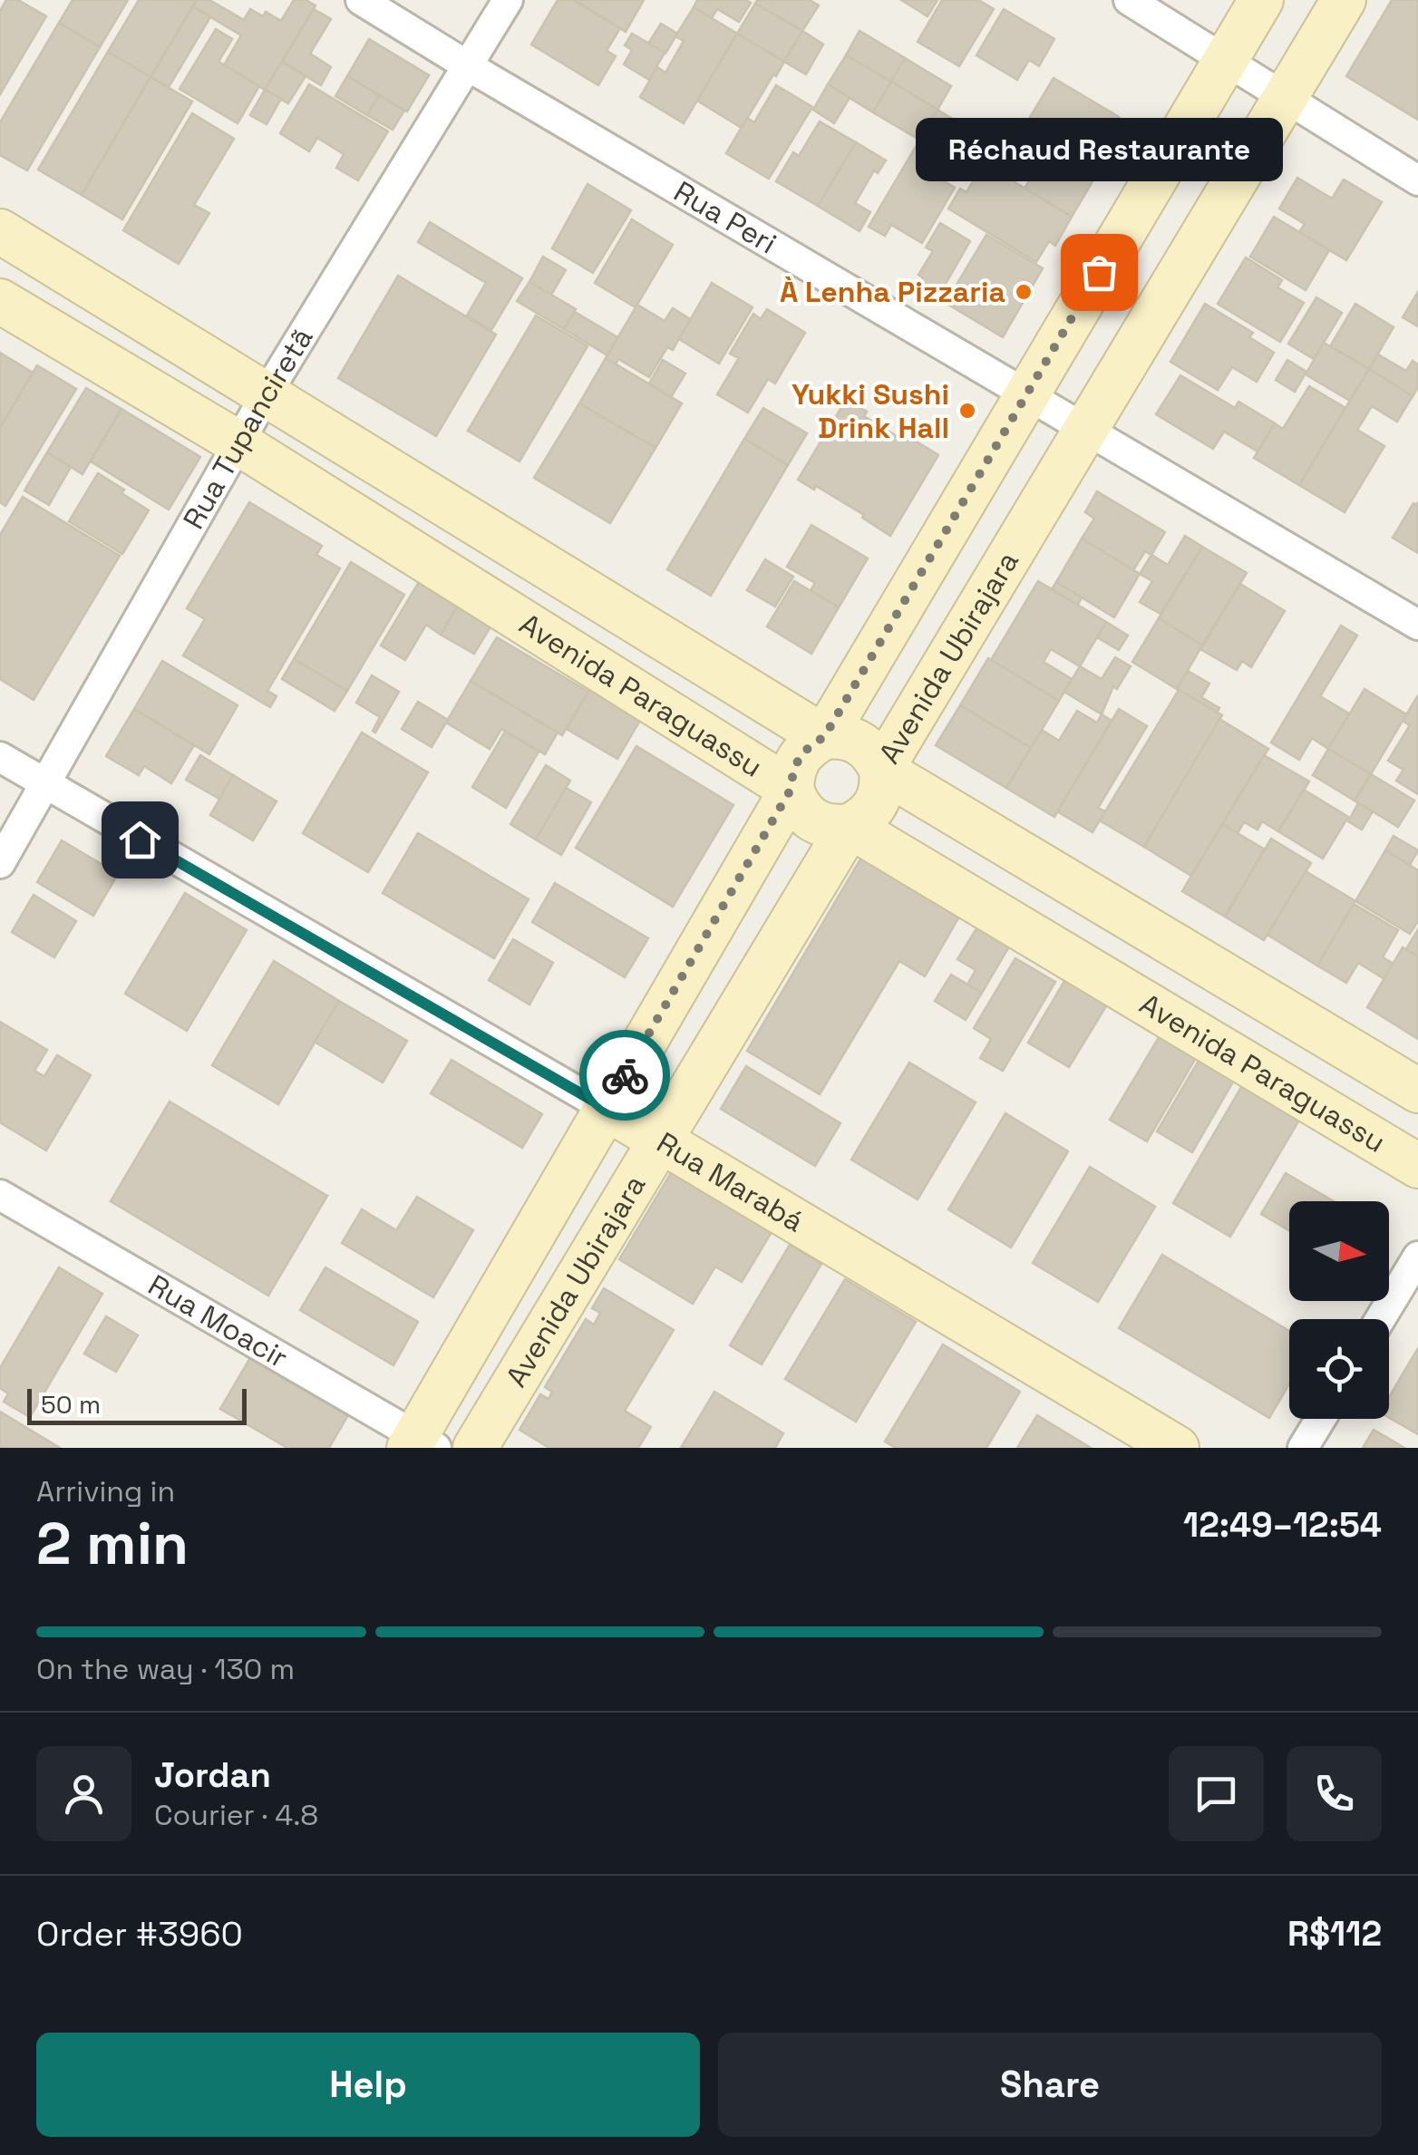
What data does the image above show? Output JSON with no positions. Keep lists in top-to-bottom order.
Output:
{
  "streets": {
    "main road": ["Avenida Ubirajara", "Avenida Paraguassu", "Rua Marabá"],
    "street": ["Rua Peri", "Rua Tupanciretã", "Rua Moacir"]
  },
  "crossings": [
    ["Rua Peri", "Rua Tupanciretã"],
    ["Rua Peri", "Avenida Ubirajara"],
    ["Rua Tupanciretã", "Avenida Paraguassu"],
    ["Rua Tupanciretã", "Rua Marabá"],
    ["Avenida Ubirajara", "Avenida Paraguassu"],
    ["Avenida Ubirajara", "Rua Marabá"],
    ["Avenida Ubirajara", "Rua Moacir"]
  ],
  "places": ["Réchaud Restaurante", "À Lenha Pizzaria", "Yukki Sushi Drink Hall"],
  "scale_bar": "50 m",
  "north": "right",
  "page": {
    "bubble": "Réchaud Restaurante",
    "scale": "50 m",
    "heading": ["2 min", "Arriving in", "12:49–12:54"],
    "panel": [
      "Jordan",
      "Courier · 4.8",
      "Order #3960",
      "R$112"
    ],
    "bar": "On the way · 130 m",
    "buttons": ["Help", "Share"]
  }
}
